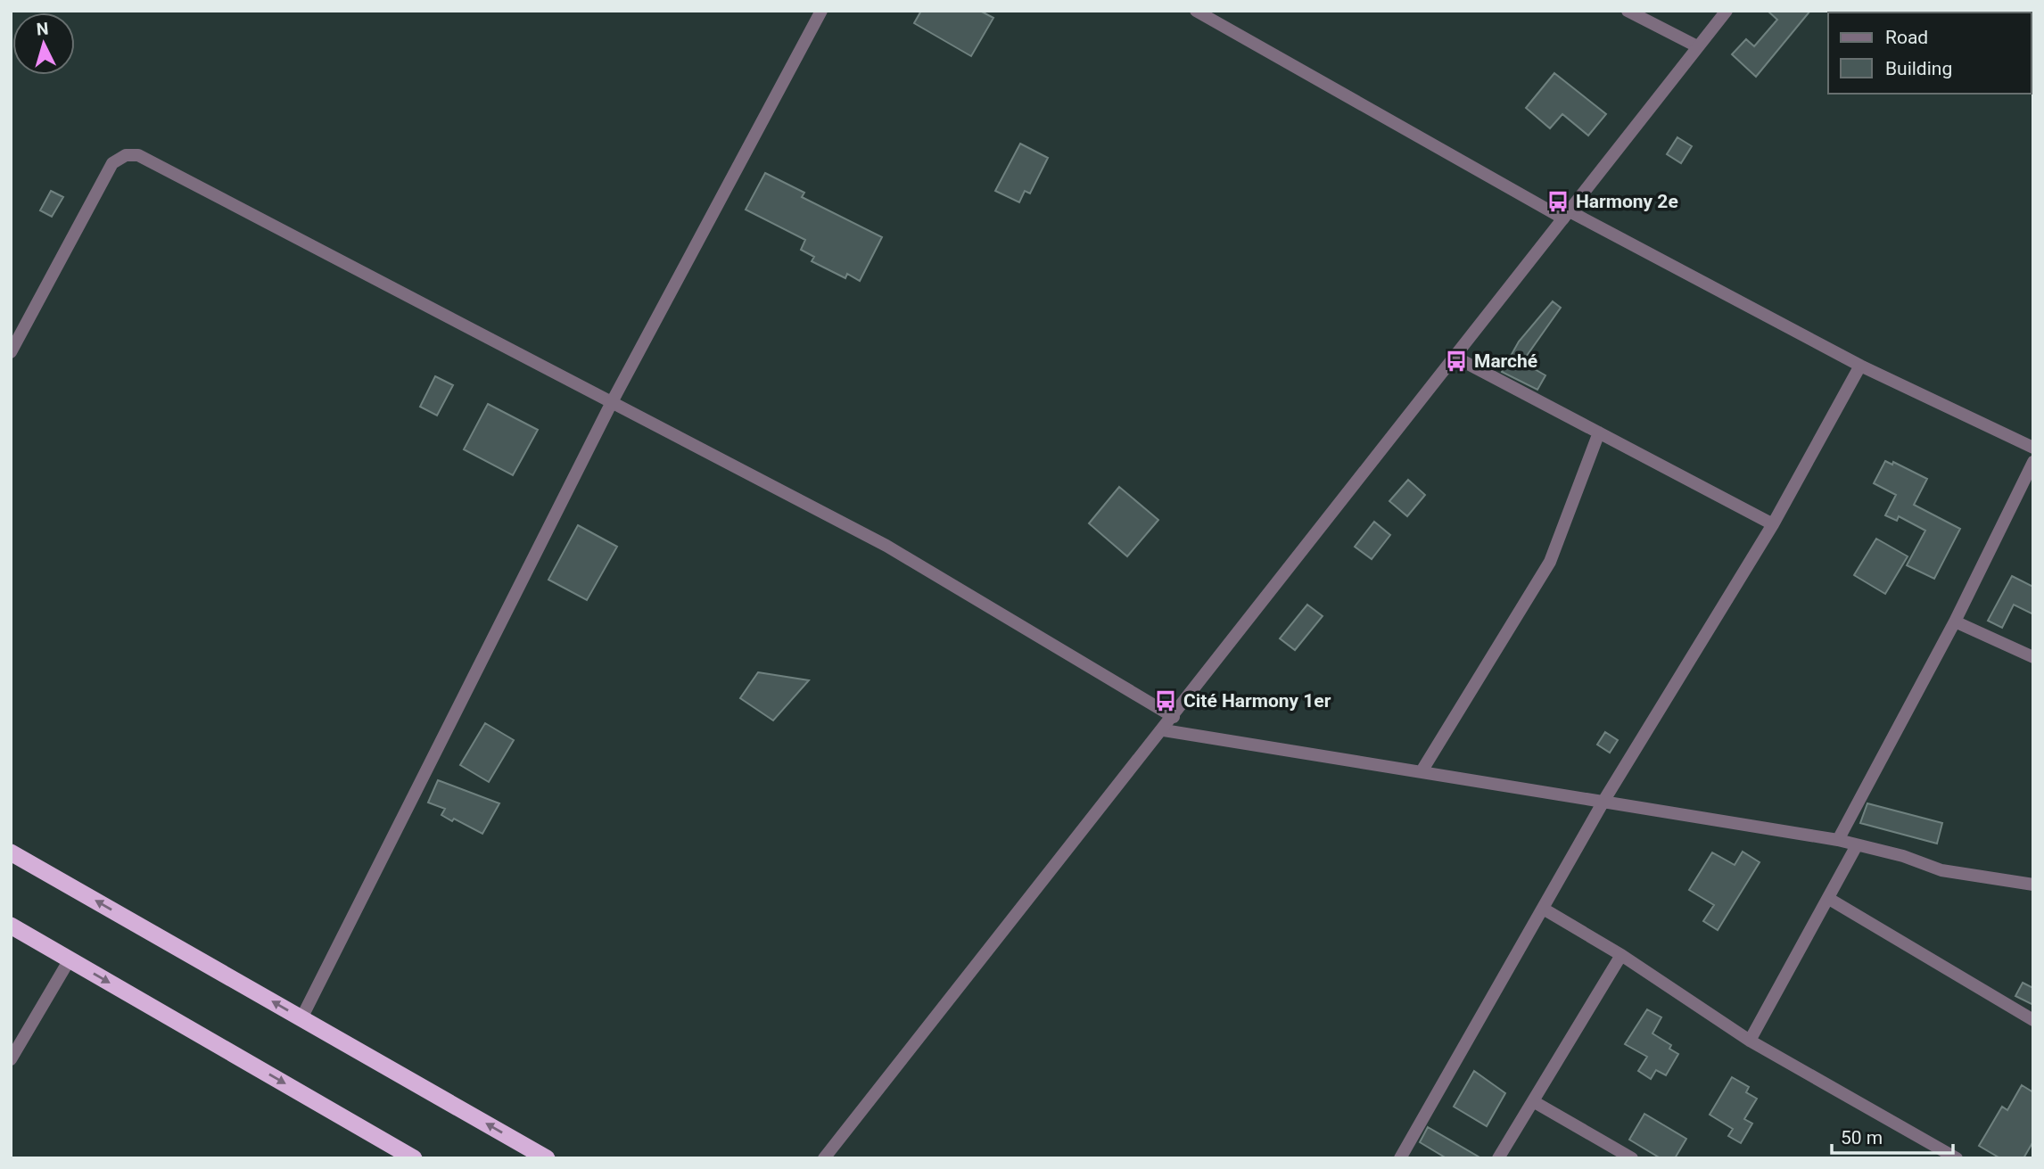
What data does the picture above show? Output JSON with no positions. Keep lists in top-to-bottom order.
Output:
{
  "places": {
    "bus stop": ["Harmony 2e", "Marché", "Cité Harmony 1er"]
  },
  "legend": ["Road", "Building"],
  "scale_bar": "50 m",
  "north": "top"
}
